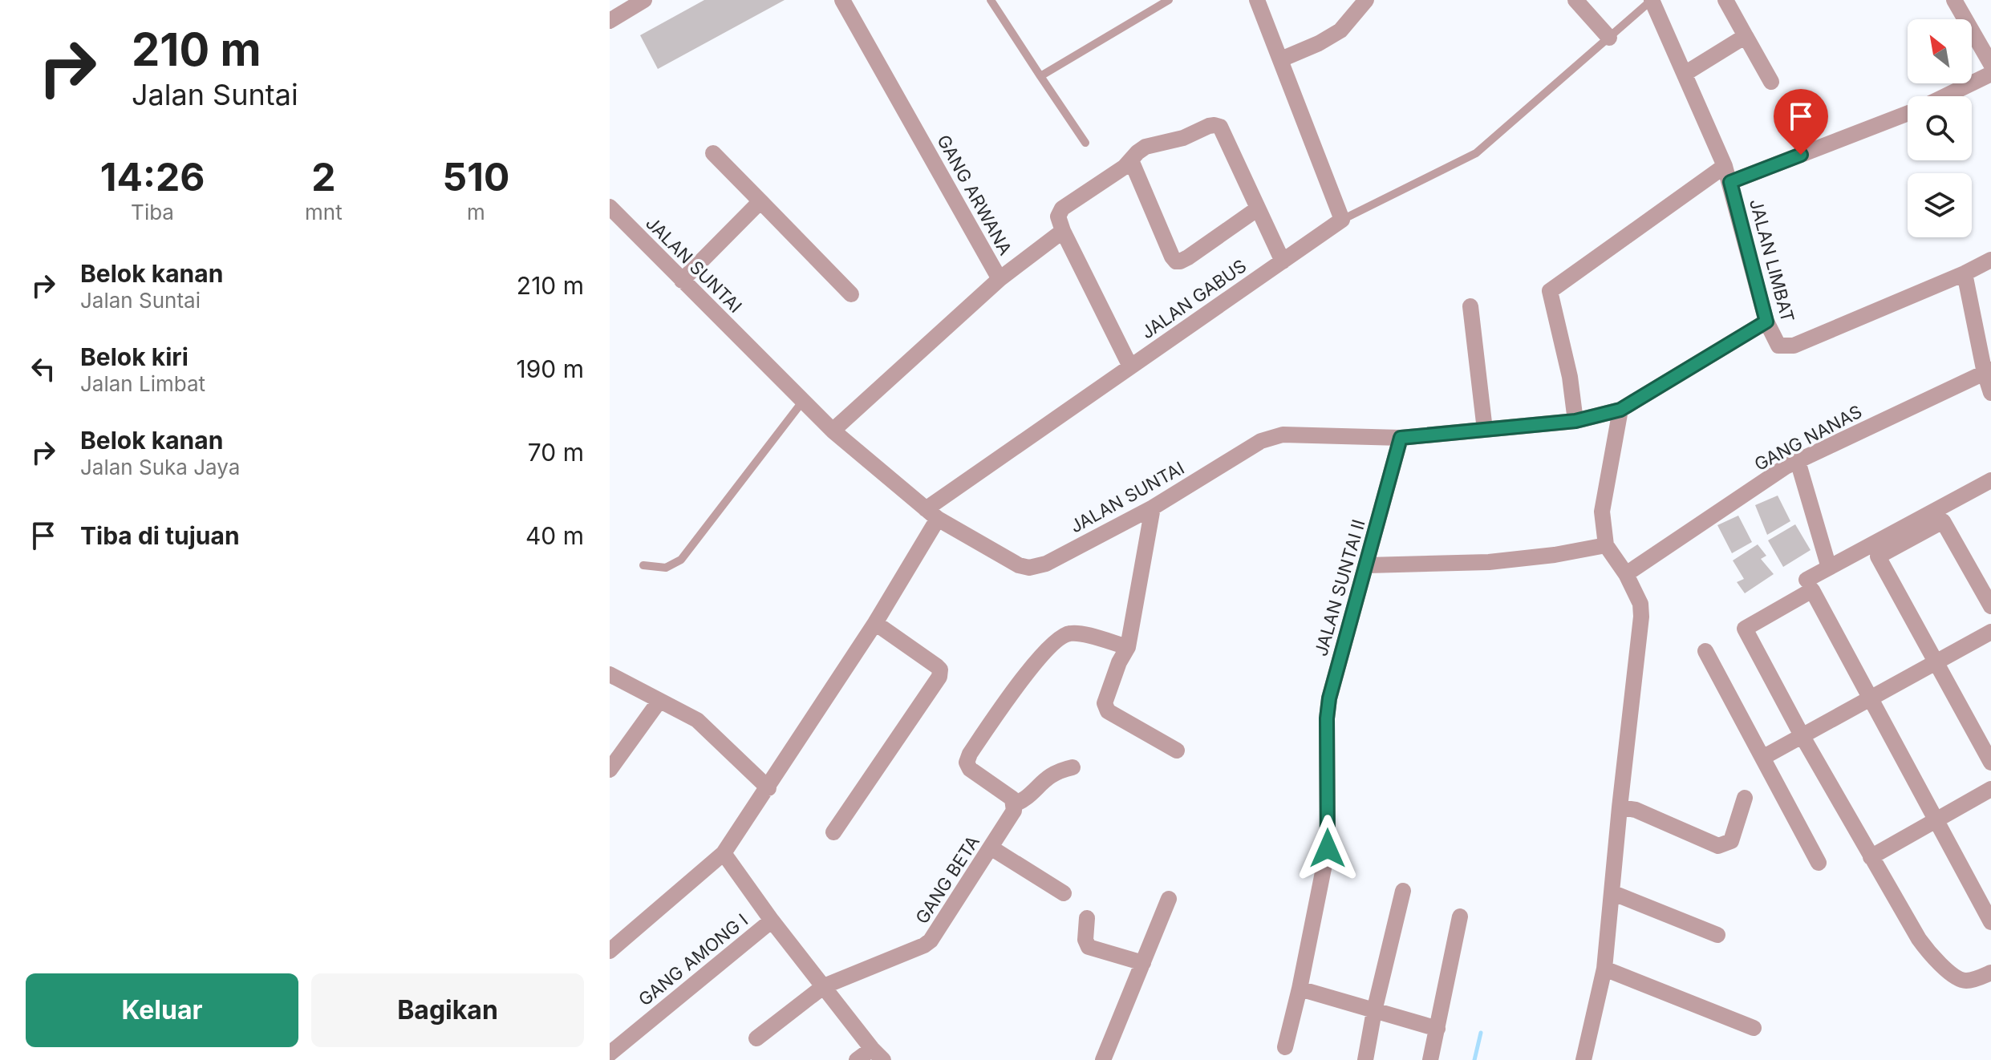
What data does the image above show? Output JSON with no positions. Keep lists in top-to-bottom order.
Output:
{
  "streets": {
    "street": [
      "GANG ARWANA",
      "JALAN LIMBAT",
      "JALAN SUNTAI",
      "JALAN GABUS",
      "GANG NANAS",
      "JALAN SUNTAI II",
      "GANG BETA",
      "GANG AMONG I"
    ]
  },
  "crossings": [
    ["GANG ARWANA", "JALAN SUNTAI"],
    ["JALAN LIMBAT", "JALAN SUNTAI"],
    ["JALAN SUNTAI", "JALAN GABUS"],
    ["JALAN SUNTAI", "JALAN SUNTAI II"]
  ],
  "north": "top left",
  "page": {
    "turn": ["210 m", "Jalan Suntai"],
    "eta": [
      "14:26",
      "Tiba",
      "2",
      "mnt",
      "510",
      "m"
    ],
    "list": [
      {
        "name": "Belok kanan",
        "note": "Jalan Suntai",
        "value": "210 m"
      },
      {
        "name": "Belok kiri",
        "note": "Jalan Limbat",
        "value": "190 m"
      },
      {
        "name": "Belok kanan",
        "note": "Jalan Suka Jaya",
        "value": "70 m"
      },
      {
        "name": "Tiba di tujuan",
        "value": "40 m"
      }
    ],
    "buttons": ["Keluar", "Bagikan"]
  }
}
